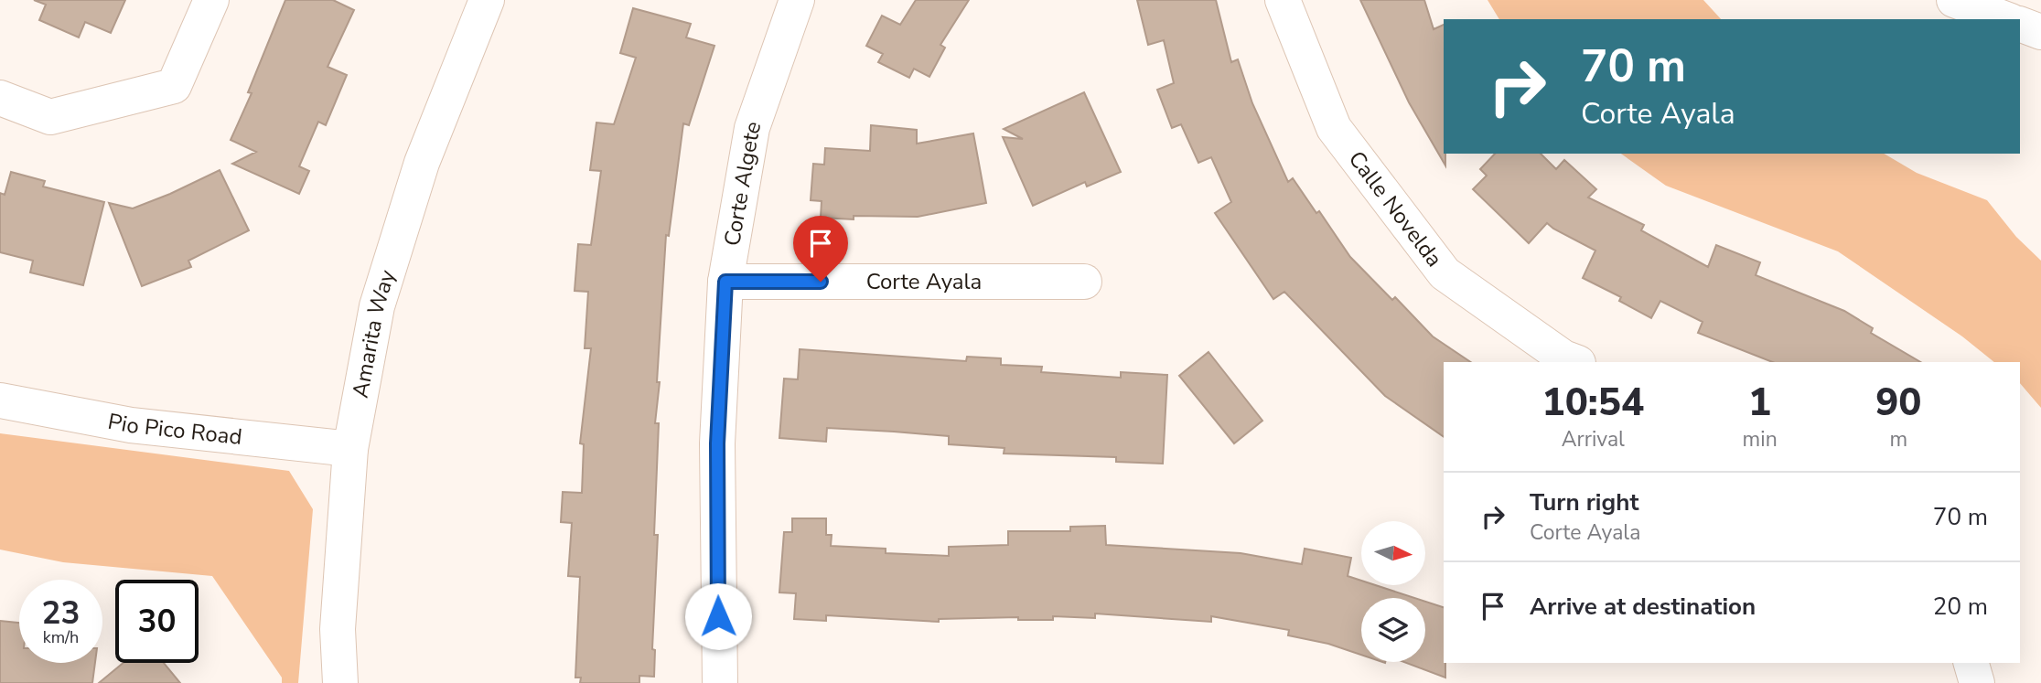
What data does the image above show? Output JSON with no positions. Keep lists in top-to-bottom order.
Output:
{
  "streets": {
    "street": [
      "Corte Algete",
      "Calle Novelda",
      "Corte Ayala",
      "Amarita Way",
      "Pio Pico Road"
    ]
  },
  "crossings": [
    ["Corte Algete", "Corte Ayala"],
    ["Amarita Way", "Pio Pico Road"]
  ],
  "north": "right",
  "page": {
    "turn": ["70 m", "Corte Ayala"],
    "eta": [
      "10:54",
      "Arrival",
      "1",
      "min",
      "90",
      "m"
    ],
    "list": [
      {
        "name": "Turn right",
        "note": "Corte Ayala",
        "value": "70 m"
      },
      {
        "name": "Arrive at destination",
        "value": "20 m"
      }
    ],
    "speed": "23 km/h",
    "limit": "30"
  }
}
